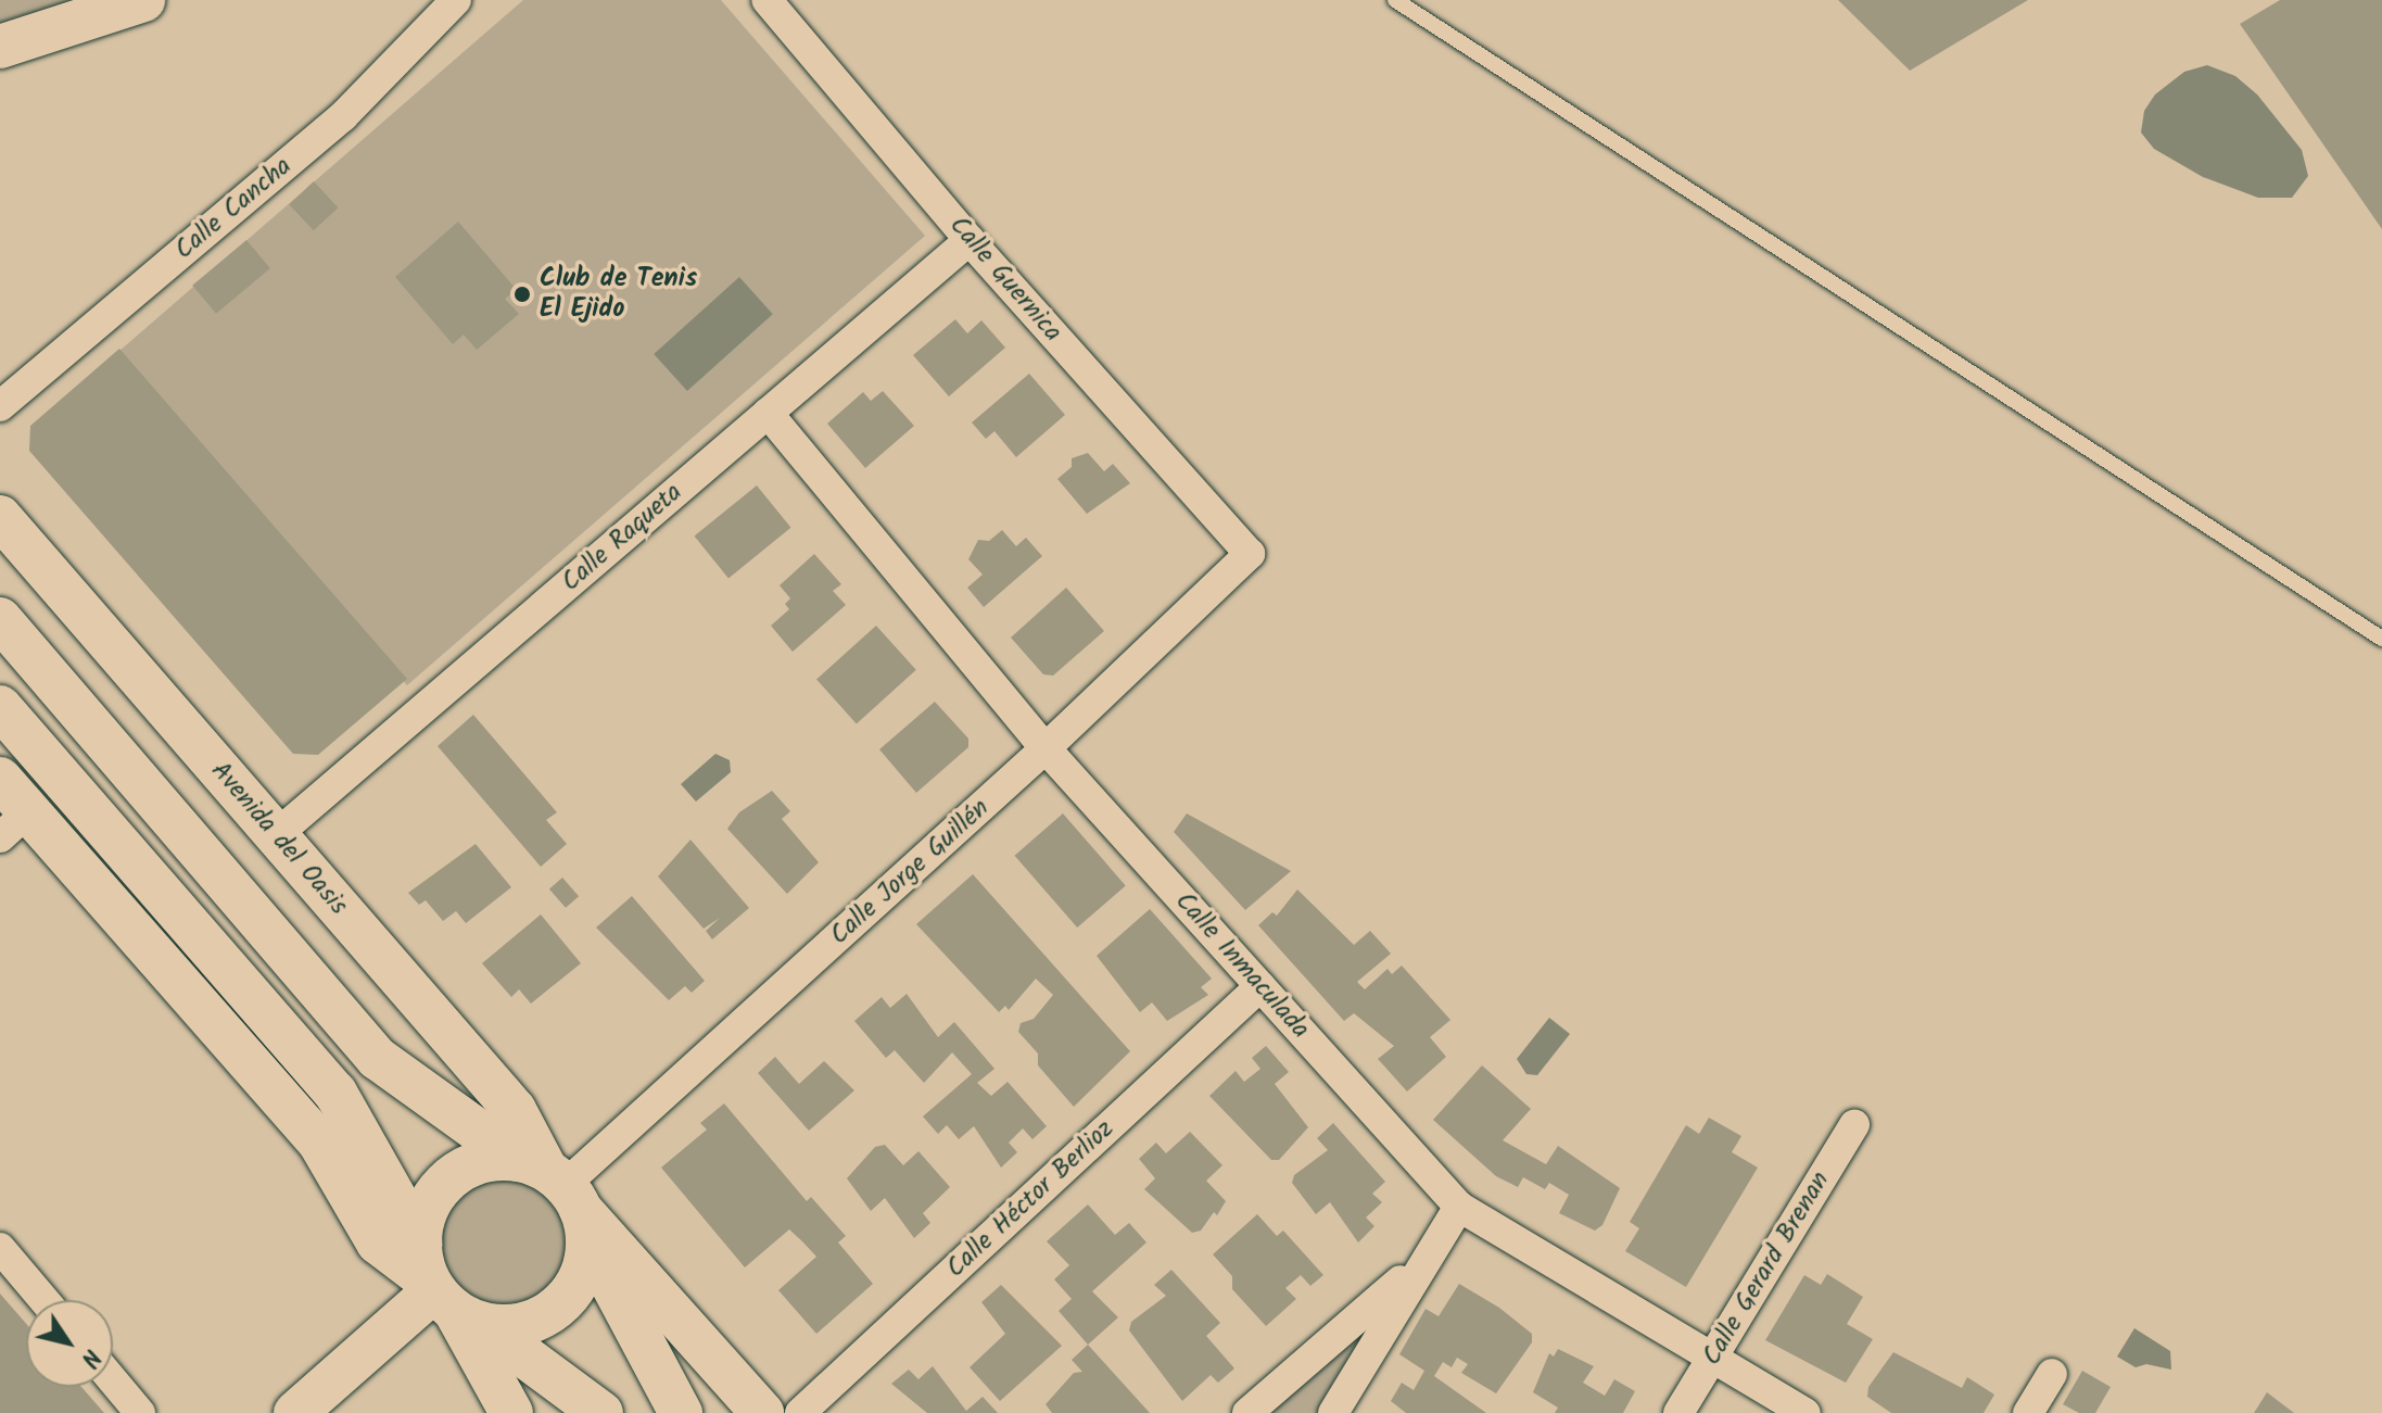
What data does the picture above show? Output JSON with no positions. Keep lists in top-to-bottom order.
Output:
{
  "streets": {
    "street": [
      "Calle Cancha",
      "Calle Guernica",
      "Calle Raqueta",
      "Avenida del Oasis",
      "Calle Jorge Guillén",
      "Calle Inmaculada",
      "Calle Héctor Berlioz",
      "Calle Gerard Brenan"
    ]
  },
  "crossings": [
    ["Calle Guernica", "Calle Raqueta"],
    ["Calle Guernica", "Calle Jorge Guillén"],
    ["Calle Raqueta", "Avenida del Oasis"],
    ["Calle Raqueta", "Calle Inmaculada"],
    ["Avenida del Oasis", "Calle Jorge Guillén"],
    ["Calle Jorge Guillén", "Calle Inmaculada"],
    ["Calle Inmaculada", "Calle Héctor Berlioz"],
    ["Calle Inmaculada", "Calle Gerard Brenan"]
  ],
  "places": ["Club de Tenis El Ejido"],
  "north": "bottom right"
}
